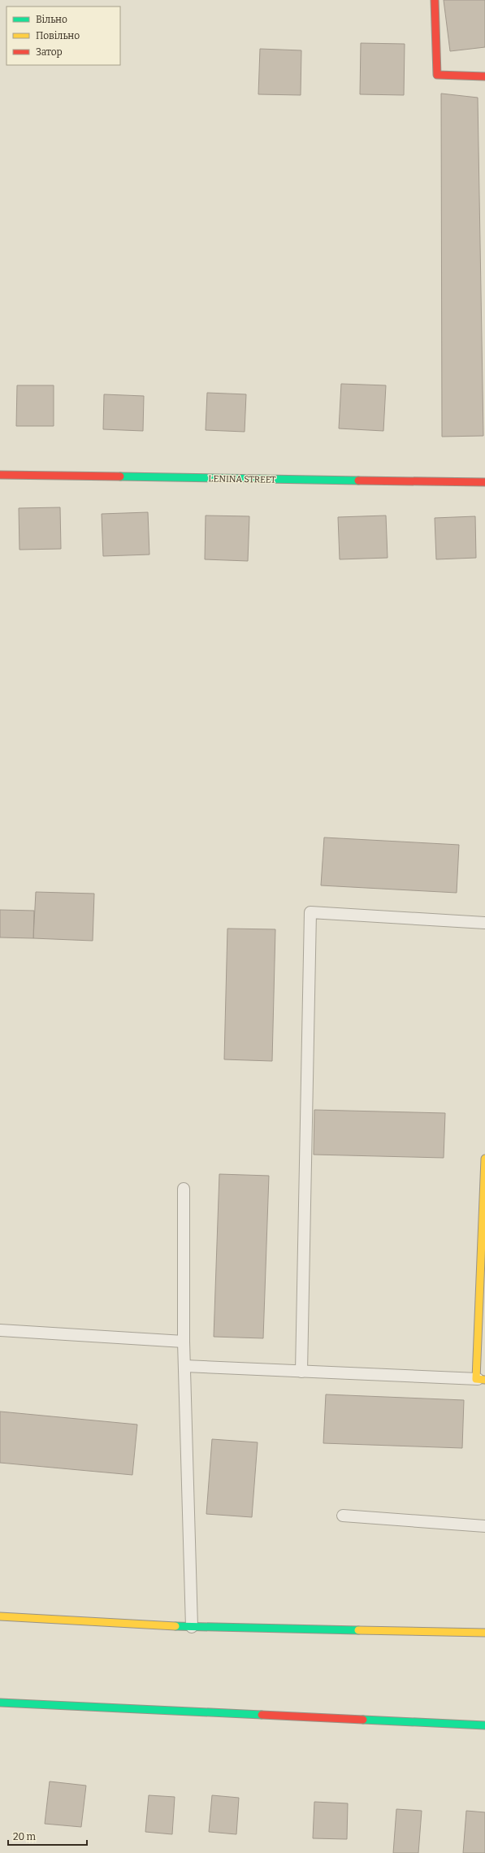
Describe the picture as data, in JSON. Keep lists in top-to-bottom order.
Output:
{
  "streets": {
    "street": ["LENINA STREET"]
  },
  "legend": ["Вільно", "Повільно", "Затор"],
  "scale_bar": "20 m"
}
